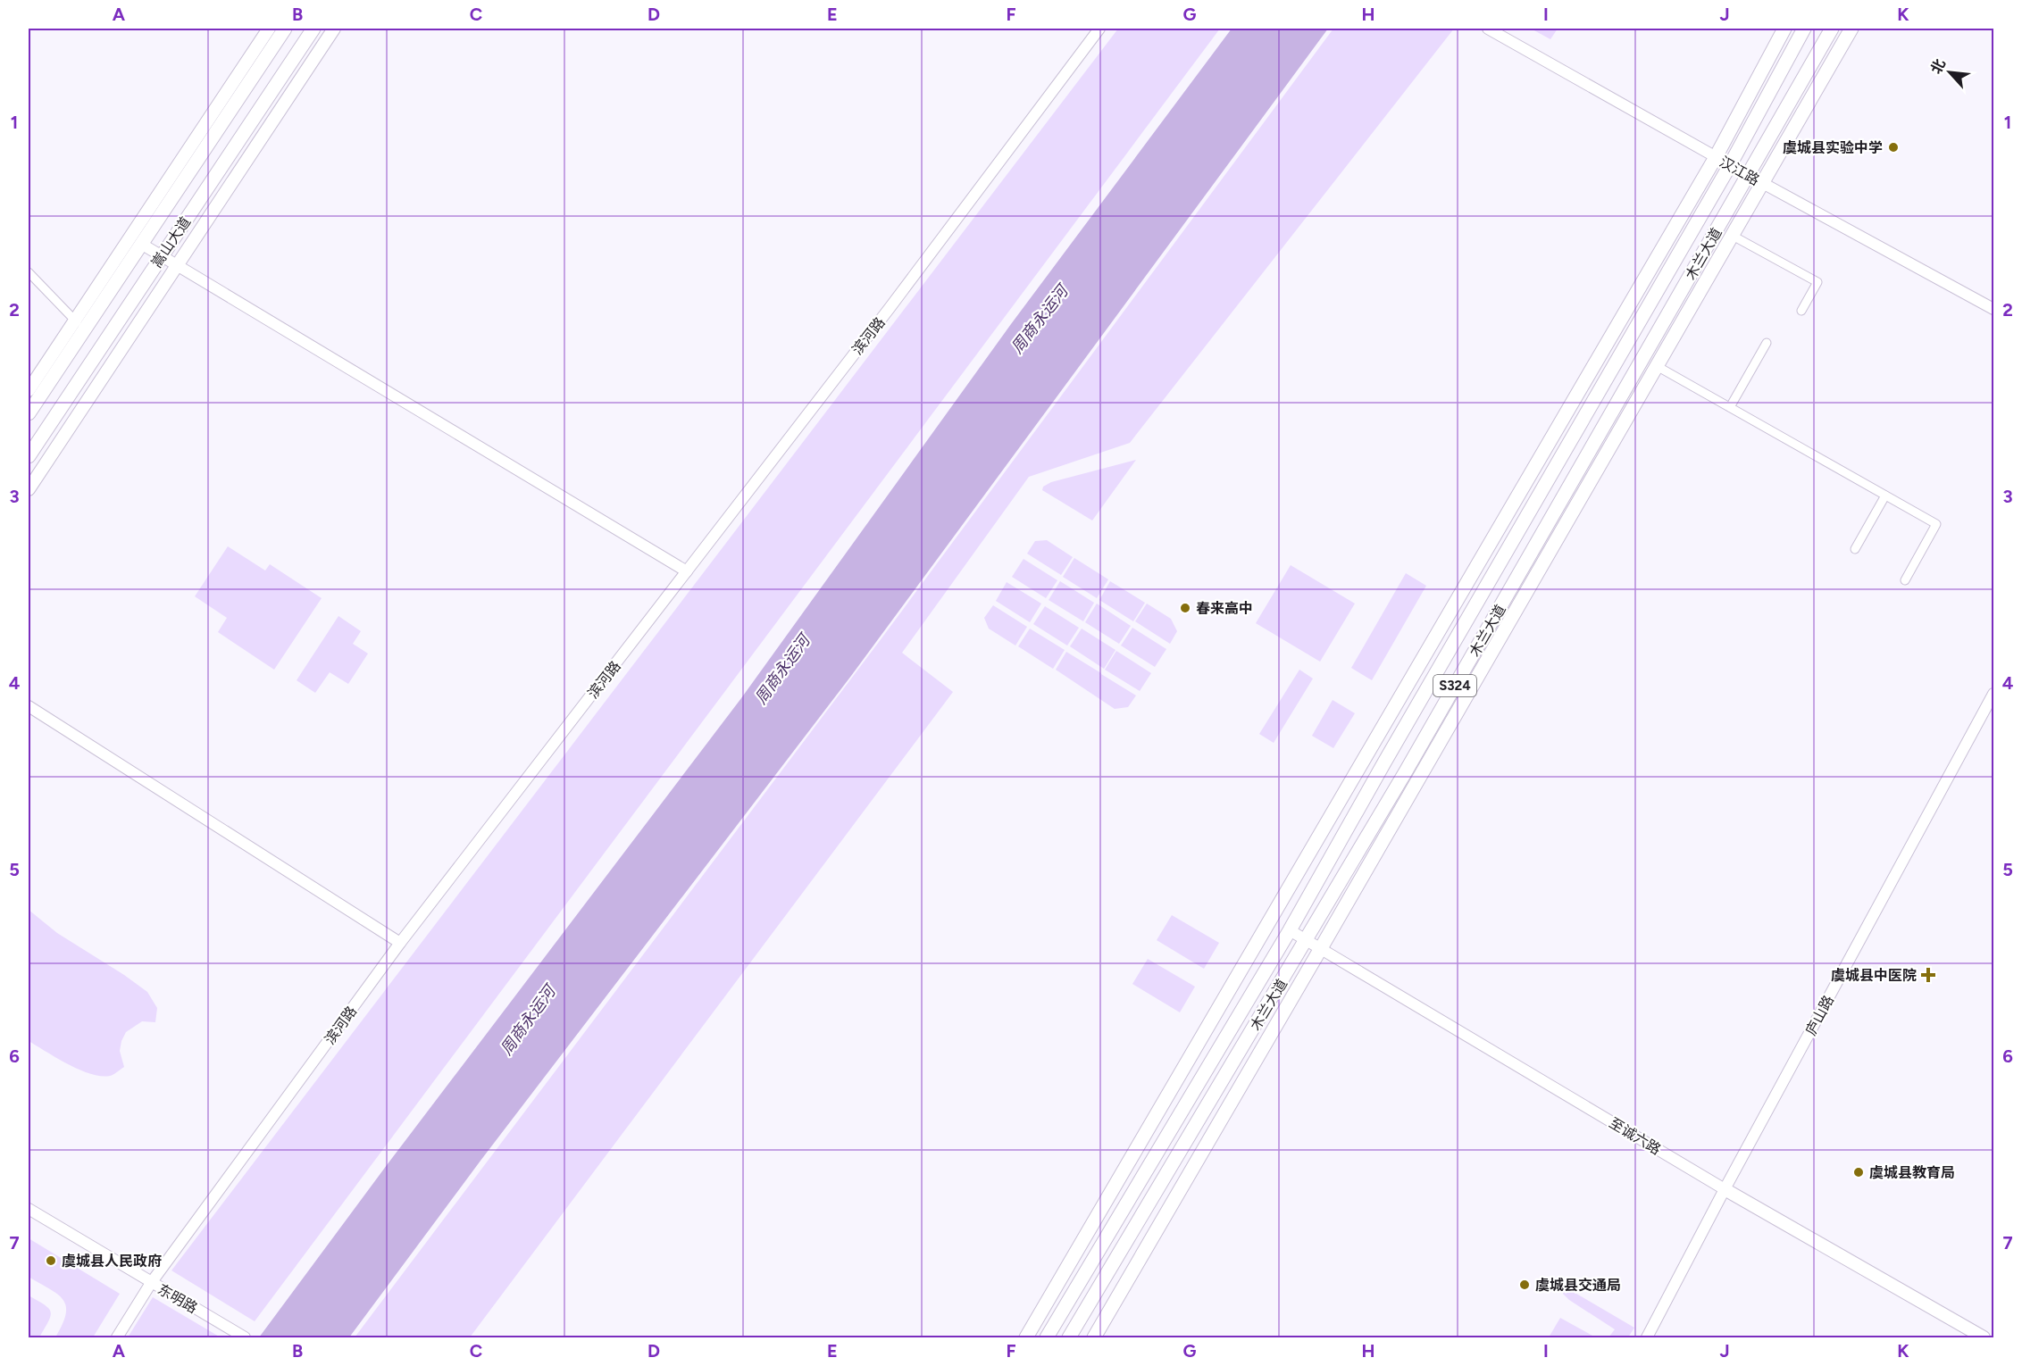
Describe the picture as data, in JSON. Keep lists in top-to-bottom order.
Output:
{
  "streets": {
    "main road": [
      "嵩山大道",
      "木兰大道",
      "S324",
      "至诚六路"
    ],
    "street": [
      "汉江路",
      "滨河路",
      "庐山路",
      "东明路"
    ]
  },
  "crossings": [
    ["汉江路", "木兰大道"],
    ["木兰大道", "至诚六路"],
    ["滨河路", "东明路"],
    ["庐山路", "至诚六路"]
  ],
  "water": ["周商永运河"],
  "places": {
    "other": [
      "虞城县实验中学",
      "春来高中",
      "虞城县教育局",
      "虞城县人民政府",
      "虞城县交通局"
    ],
    "health": ["虞城县中医院"]
  },
  "north": "top left",
  "grid": {
    "columns": [
      "A",
      "B",
      "C",
      "D",
      "E",
      "F",
      "G",
      "H",
      "I",
      "J",
      "K"
    ],
    "rows": [
      "1",
      "2",
      "3",
      "4",
      "5",
      "6",
      "7"
    ]
  }
}
